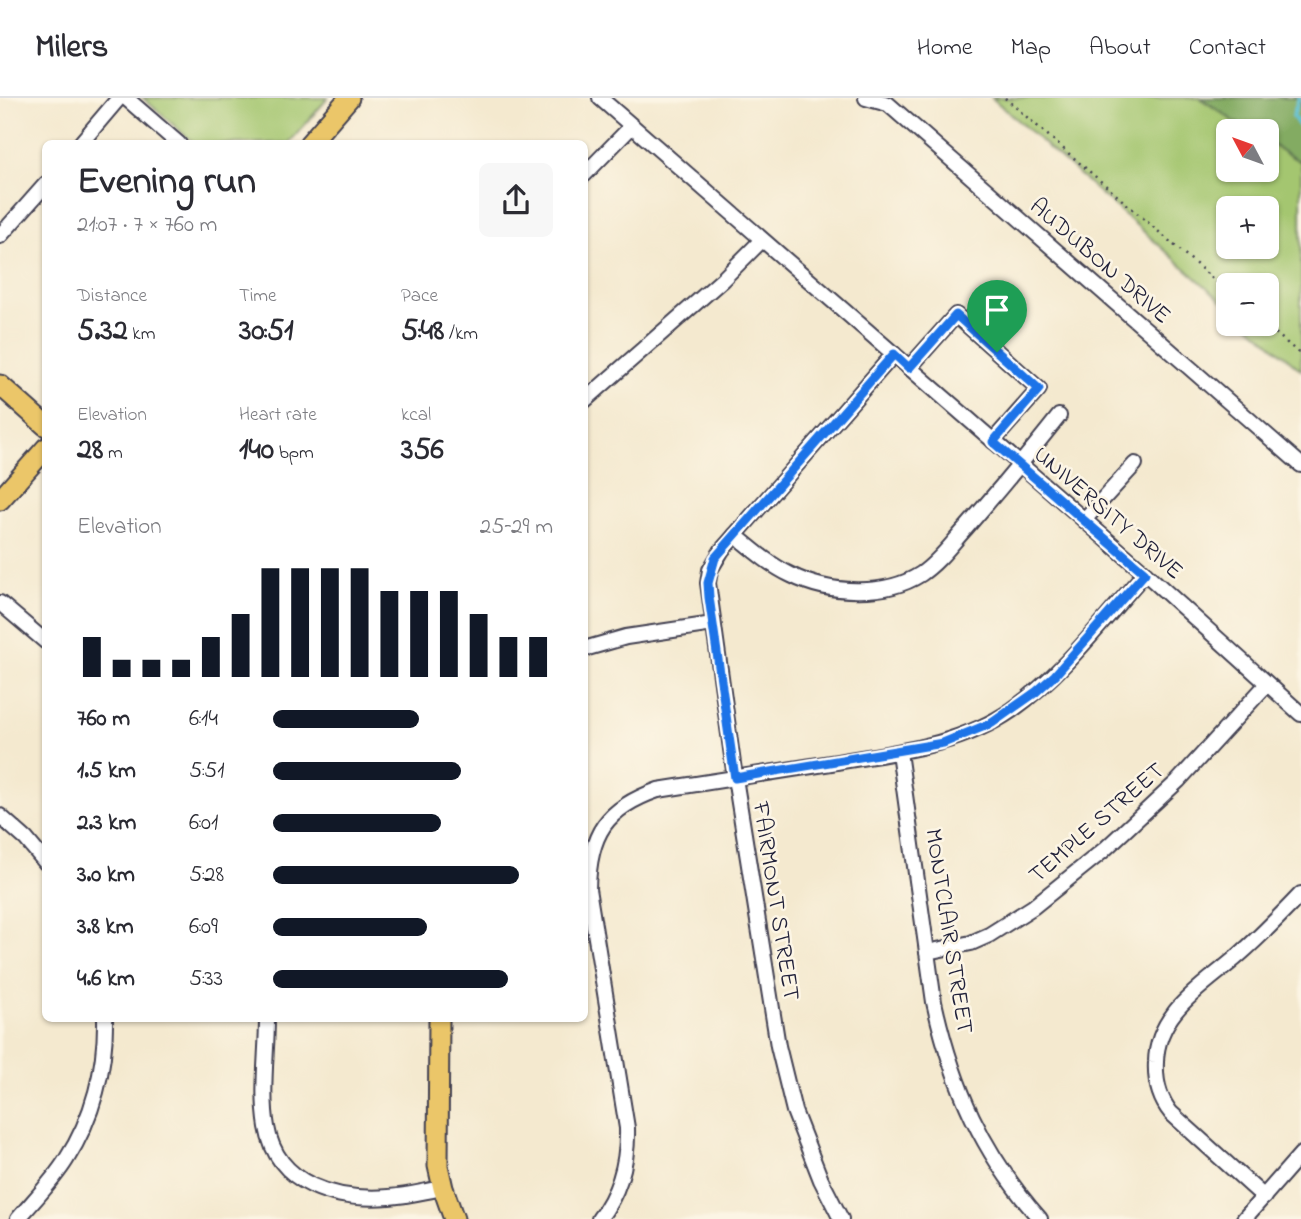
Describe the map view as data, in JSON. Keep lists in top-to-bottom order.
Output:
{
  "streets": {
    "street": [
      "AUDUBON DRIVE",
      "UNIVERSITY DRIVE",
      "TEMPLE STREET",
      "FAIRMONT STREET",
      "MONTCLAIR STREET"
    ]
  },
  "crossings": [
    ["UNIVERSITY DRIVE", "TEMPLE STREET"],
    ["UNIVERSITY DRIVE", "FAIRMONT STREET"],
    ["TEMPLE STREET", "MONTCLAIR STREET"]
  ],
  "north": "top left",
  "page": {
    "header": "Milers",
    "nav": [
      "Home",
      "Map",
      "About",
      "Contact"
    ],
    "map_buttons": ["+", "−"],
    "heading": ["Evening run", "21:07 · 7 × 760 m"],
    "stats": [
      ["Distance", "5.32 km"],
      ["Time", "30:51"],
      ["Pace", "5:48 /km"],
      ["Elevation", "28 m"],
      ["Heart rate", "140 bpm"],
      ["kcal", "356"]
    ],
    "chart": ["Elevation", "25–29 m"],
    "list": [
      {
        "name": "760 m",
        "note": "6:14"
      },
      {
        "name": "1.5 km",
        "note": "5:51"
      },
      {
        "name": "2.3 km",
        "note": "6:01"
      },
      {
        "name": "3.0 km",
        "note": "5:28"
      },
      {
        "name": "3.8 km",
        "note": "6:09"
      },
      {
        "name": "4.6 km",
        "note": "5:33"
      }
    ]
  }
}
